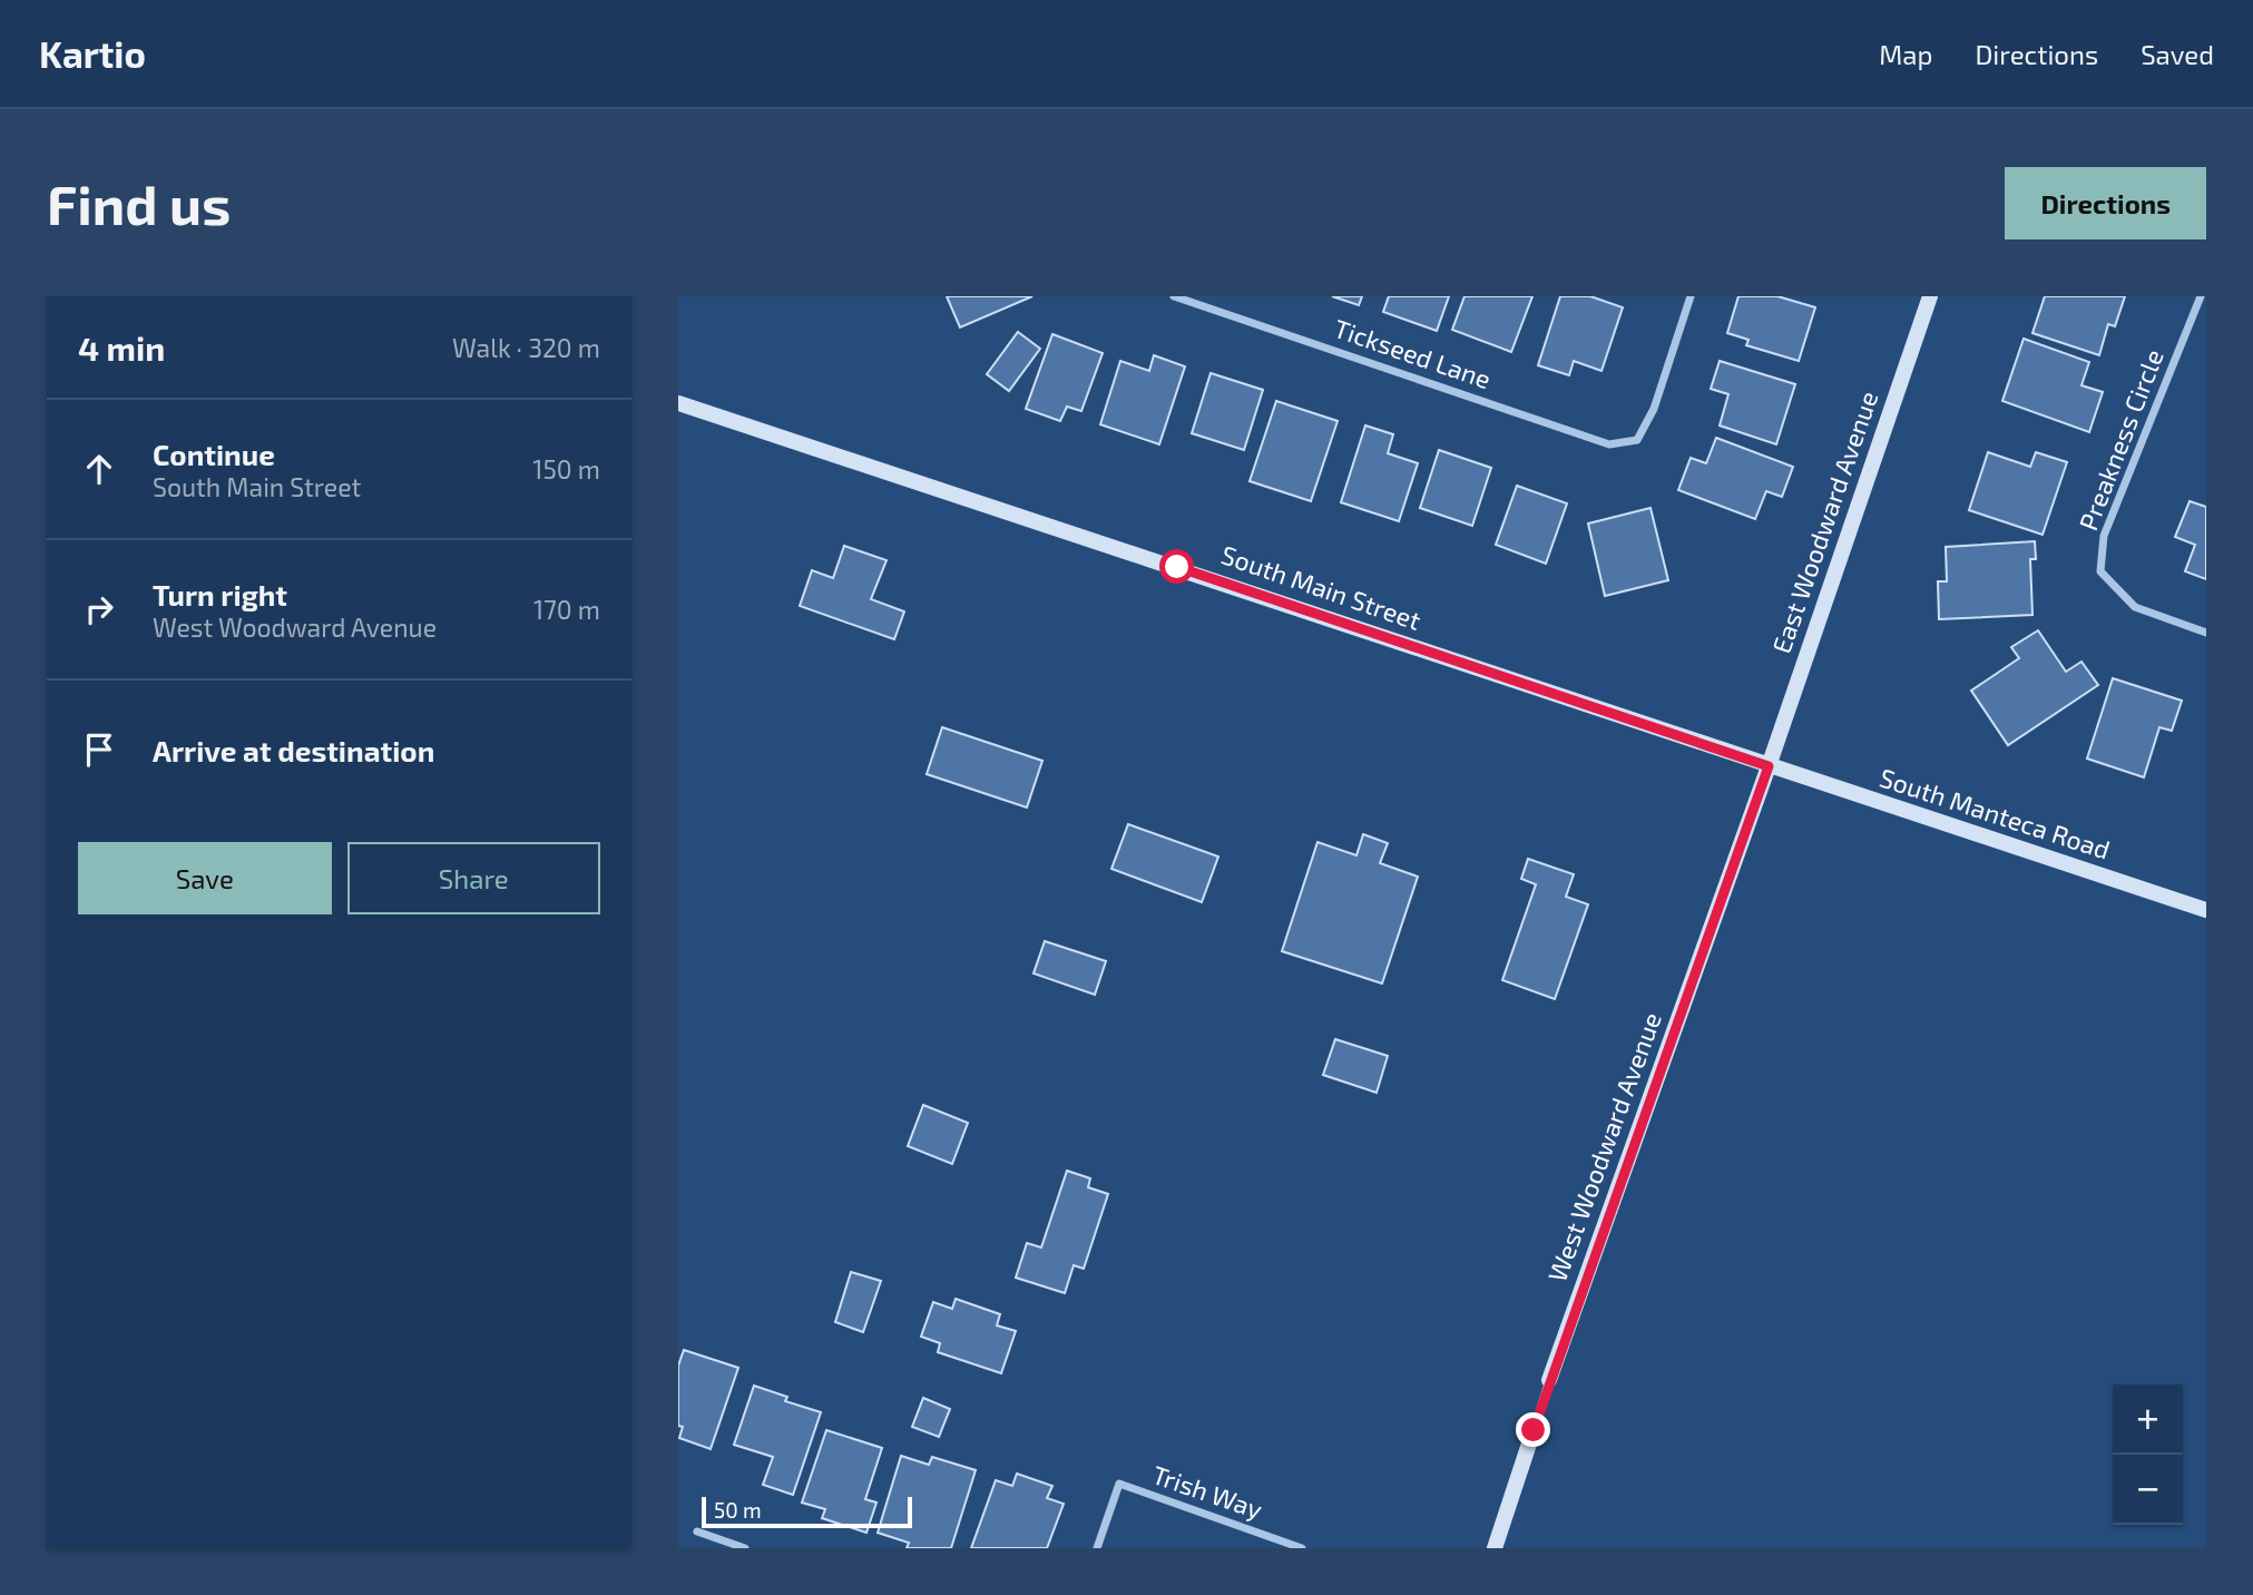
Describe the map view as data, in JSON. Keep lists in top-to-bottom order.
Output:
{
  "streets": {
    "street": [
      "Tickseed Lane",
      "Preakness Circle",
      "East Woodward Avenue",
      "South Main Street",
      "South Manteca Road",
      "West Woodward Avenue",
      "Trish Way"
    ]
  },
  "crossings": [
    ["East Woodward Avenue", "South Main Street"],
    ["East Woodward Avenue", "South Manteca Road"],
    ["East Woodward Avenue", "West Woodward Avenue"],
    ["South Main Street", "South Manteca Road"],
    ["South Main Street", "West Woodward Avenue"],
    ["South Manteca Road", "West Woodward Avenue"]
  ],
  "scale_bar": "50 m",
  "page": {
    "header": "Kartio",
    "nav": ["Map", "Directions", "Saved"],
    "buttons": [
      "Directions",
      ["Save", "Share"]
    ],
    "title": "Find us",
    "heading": ["4 min", "Walk · 320 m"],
    "list": [
      ["Continue", "South Main Street", "150 m"],
      ["Turn right", "West Woodward Avenue", "170 m"],
      "Arrive at destination"
    ],
    "map_buttons": ["+", "−"],
    "scale": "50 m"
  }
}
